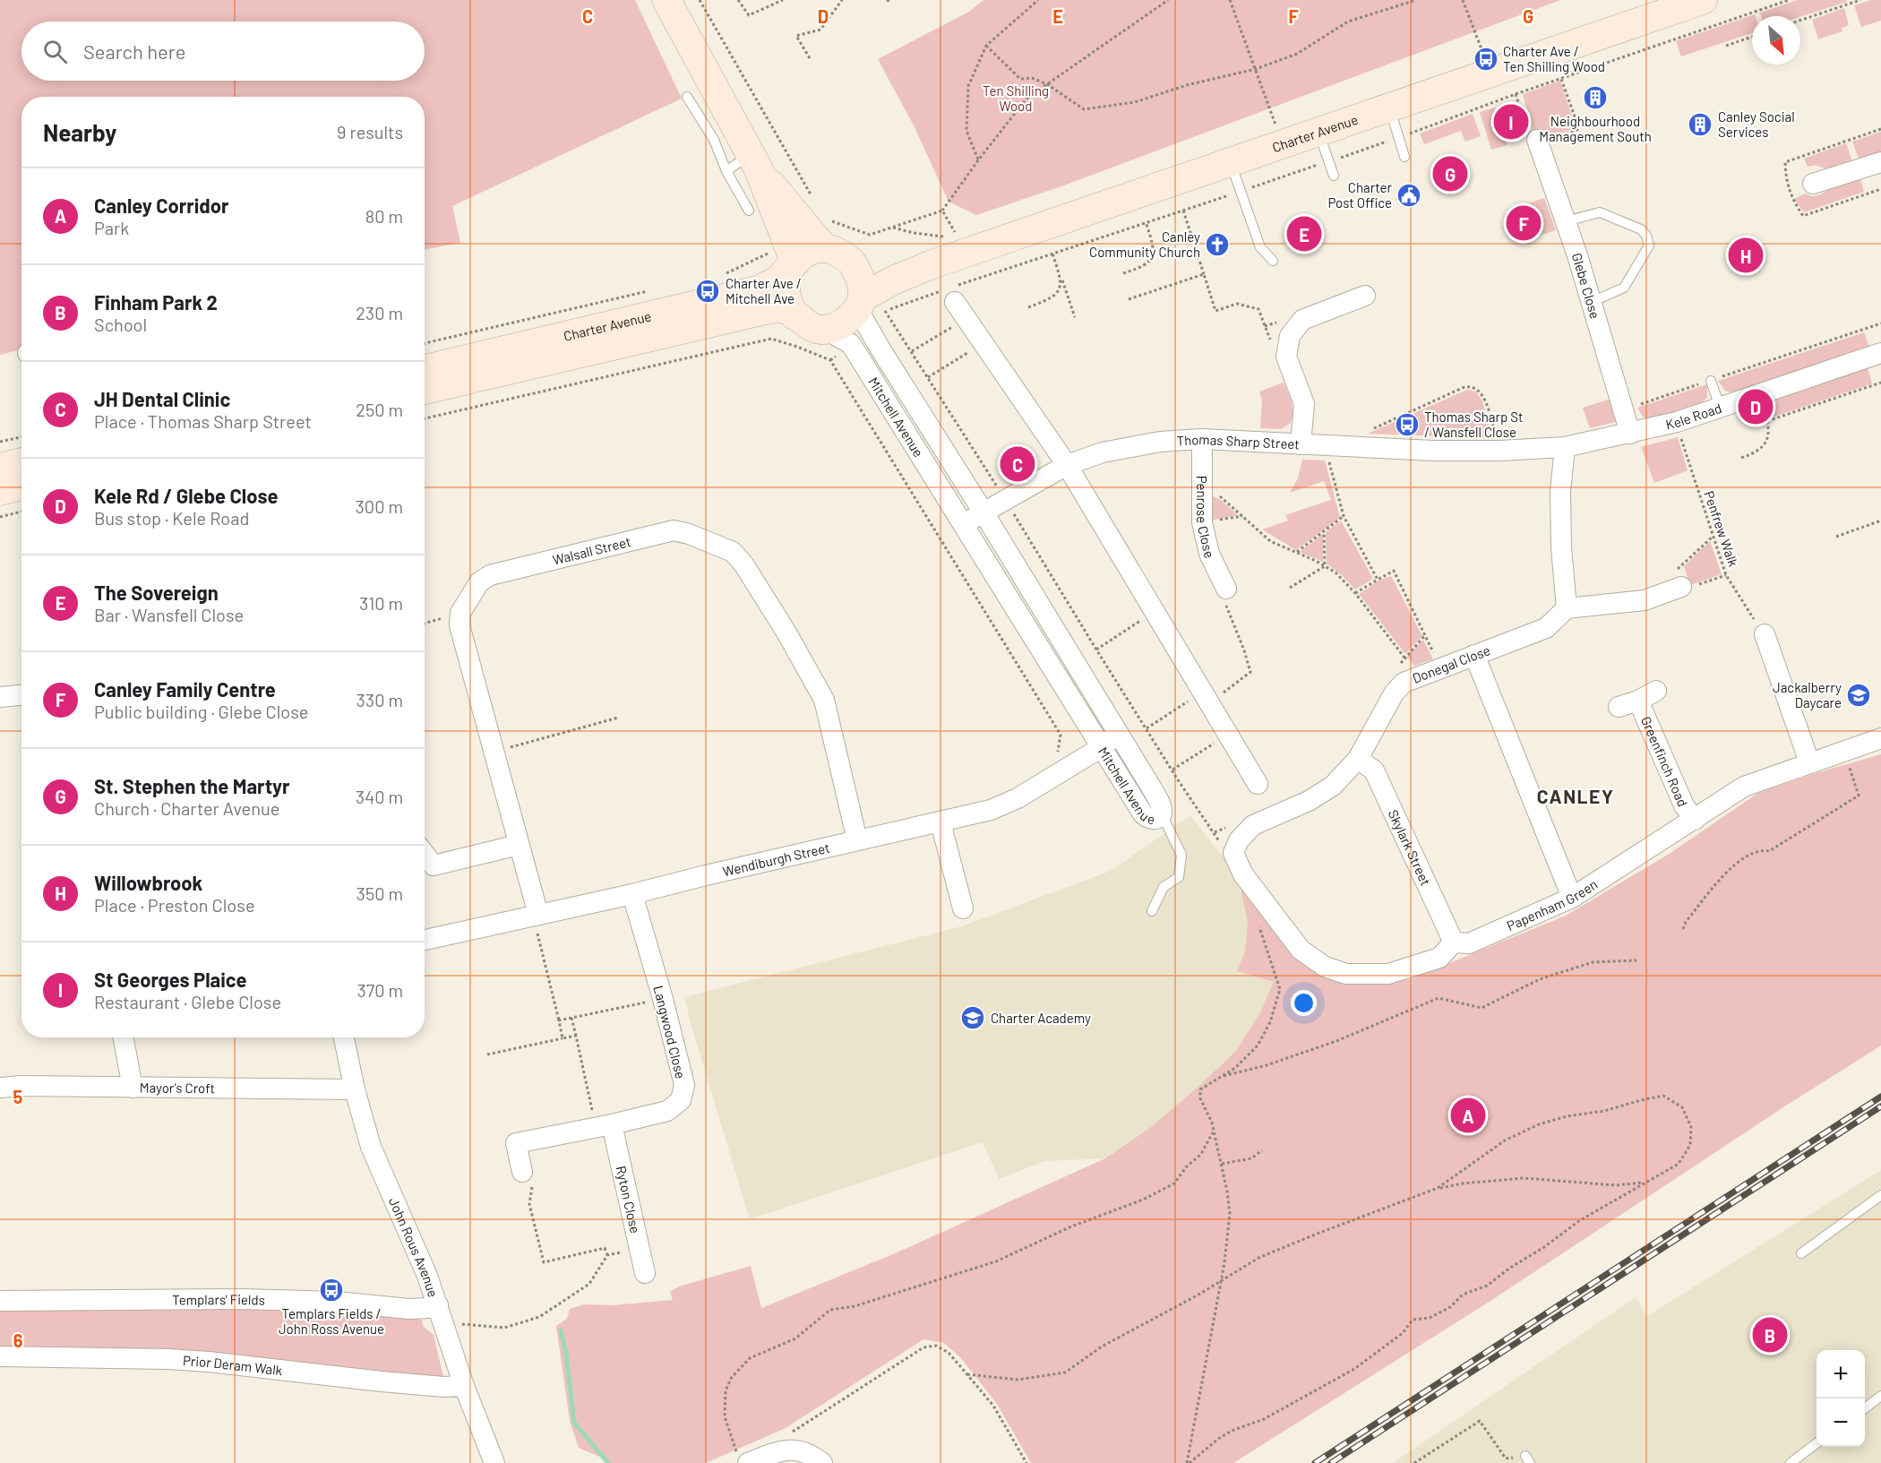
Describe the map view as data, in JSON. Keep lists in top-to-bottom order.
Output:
{
  "streets": {
    "street": [
      "Charter Avenue",
      "Glebe Close",
      "Kele Road",
      "Mitchell Avenue",
      "Thomas Sharp Street",
      "Penrose Close",
      "Walsall Street",
      "Donegal Close",
      "Greenfinch Road",
      "Skylark Street",
      "Wendiburgh Street",
      "Papenham Green",
      "Langwood Close",
      "Mayor's Croft",
      "Ryton Close",
      "John Rous Avenue",
      "Templars' Fields",
      "Prior Deram Walk"
    ],
    "path": ["Penfrew Walk"]
  },
  "crossings": [
    ["Charter Avenue", "Mitchell Avenue"],
    ["Glebe Close", "Kele Road"],
    ["Kele Road", "Thomas Sharp Street"],
    ["Kele Road", "Penfrew Walk"],
    ["Mitchell Avenue", "Thomas Sharp Street"],
    ["Mitchell Avenue", "Wendiburgh Street"],
    ["Thomas Sharp Street", "Penrose Close"],
    ["Walsall Street", "Wendiburgh Street"],
    ["Donegal Close", "Skylark Street"],
    ["Donegal Close", "Papenham Green"],
    ["Greenfinch Road", "Papenham Green"],
    ["Skylark Street", "Papenham Green"],
    ["Wendiburgh Street", "Langwood Close"],
    ["Langwood Close", "Ryton Close"],
    ["Mayor's Croft", "John Rous Avenue"],
    ["John Rous Avenue", "Templars' Fields"],
    ["John Rous Avenue", "Prior Deram Walk"]
  ],
  "districts": ["CANLEY"],
  "parks": ["Ten Shilling Wood"],
  "places": {
    "bus stop": [
      "Charter Ave / Ten Shilling Wood",
      "Charter Ave / Mitchell Ave",
      "Thomas Sharp St / Wansfell Close",
      "Templars Fields / John Ross Avenue"
    ],
    "building": ["Neighbourhood Management South", "Canley Social Services"],
    "public building": ["Charter Post Office"],
    "church": ["Canley Community Church"],
    "school or university": ["Jackalberry Daycare", "Charter Academy"]
  },
  "north": "bottom right",
  "page": {
    "search": "Search here",
    "heading": ["Nearby", "9 results"],
    "pins": [
      "I",
      "G",
      "F",
      "E",
      "H",
      "D",
      "C",
      "A",
      "B"
    ],
    "list": [
      {
        "mark": "A",
        "name": "Canley Corridor",
        "note": "Park",
        "value": "80 m"
      },
      {
        "mark": "B",
        "name": "Finham Park 2",
        "note": "School",
        "value": "230 m"
      },
      {
        "mark": "C",
        "name": "JH Dental Clinic",
        "note": "Place · Thomas Sharp Street",
        "value": "250 m"
      },
      {
        "mark": "D",
        "name": "Kele Rd / Glebe Close",
        "note": "Bus stop · Kele Road",
        "value": "300 m"
      },
      {
        "mark": "E",
        "name": "The Sovereign",
        "note": "Bar · Wansfell Close",
        "value": "310 m"
      },
      {
        "mark": "F",
        "name": "Canley Family Centre",
        "note": "Public building · Glebe Close",
        "value": "330 m"
      },
      {
        "mark": "G",
        "name": "St. Stephen the Martyr",
        "note": "Church · Charter Avenue",
        "value": "340 m"
      },
      {
        "mark": "H",
        "name": "Willowbrook",
        "note": "Place · Preston Close",
        "value": "350 m"
      },
      {
        "mark": "I",
        "name": "St Georges Plaice",
        "note": "Restaurant · Glebe Close",
        "value": "370 m"
      }
    ],
    "map_buttons": ["+", "−"]
  },
  "grid": {
    "columns": [
      "C",
      "D",
      "E",
      "F",
      "G"
    ],
    "rows": ["5", "6"]
  }
}
